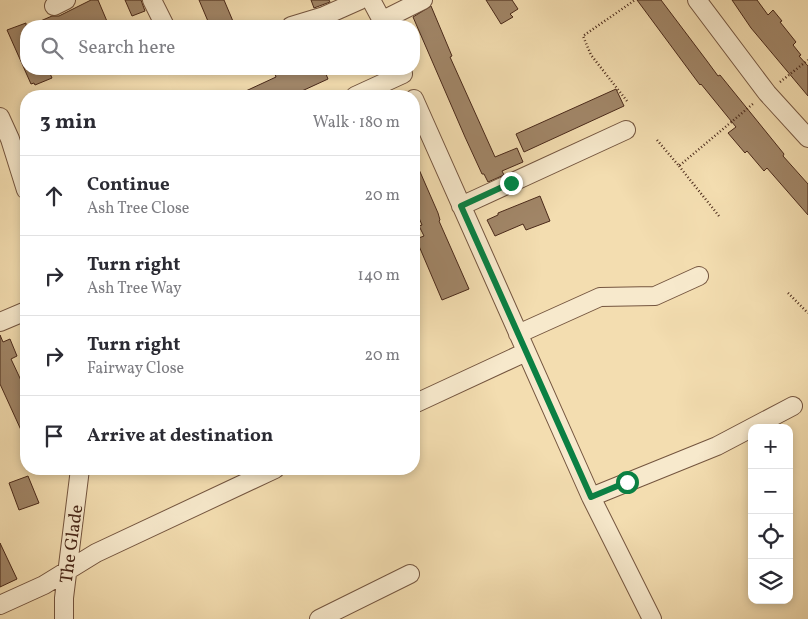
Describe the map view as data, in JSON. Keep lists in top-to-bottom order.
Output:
{
  "streets": {
    "street": ["The Glade"]
  },
  "page": {
    "search": "Search here",
    "heading": ["3 min", "Walk · 180 m"],
    "list": [
      ["Continue", "Ash Tree Close", "20 m"],
      ["Turn right", "Ash Tree Way", "140 m"],
      ["Turn right", "Fairway Close", "20 m"],
      "Arrive at destination"
    ],
    "map_buttons": ["+", "−"]
  }
}
